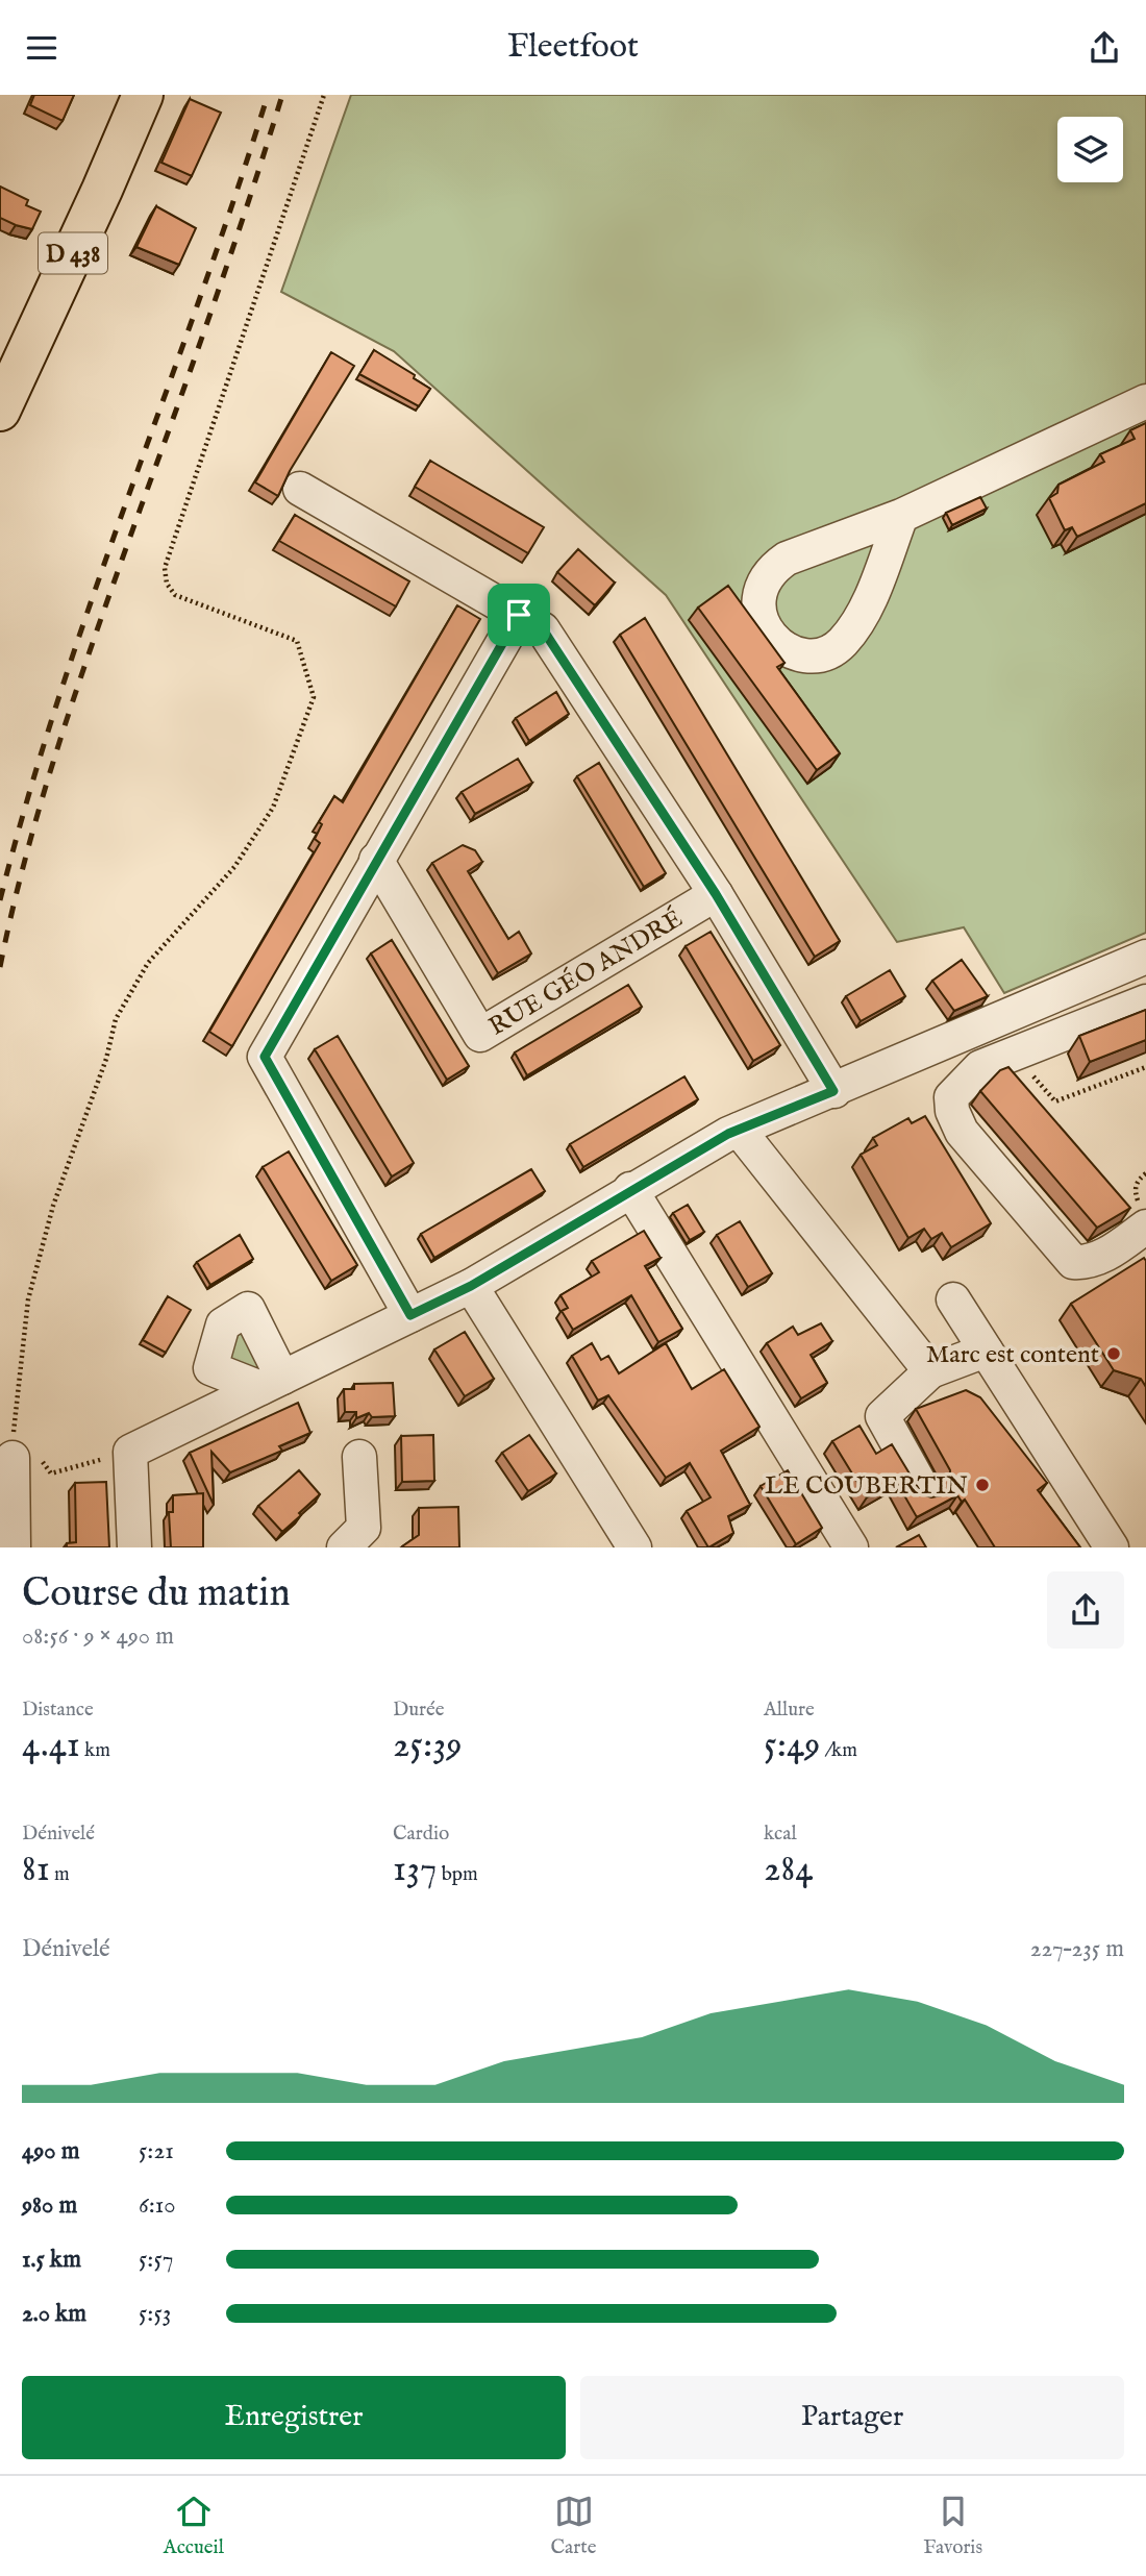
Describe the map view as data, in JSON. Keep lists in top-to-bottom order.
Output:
{
  "streets": {
    "main road": ["D 438"],
    "street": ["RUE GÉO ANDRÉ"]
  },
  "places": ["Marc est content", "LE COUBERTIN"],
  "page": {
    "header": "Fleetfoot",
    "heading": ["Course du matin", "08:56 · 9 × 490 m"],
    "stats": [
      ["Distance", "4.41 km"],
      ["Durée", "25:39"],
      ["Allure", "5:49 /km"],
      ["Dénivelé", "81 m"],
      ["Cardio", "137 bpm"],
      ["kcal", "284"]
    ],
    "chart": ["Dénivelé", "227–235 m"],
    "list": [
      {
        "name": "490 m",
        "note": "5:21"
      },
      {
        "name": "980 m",
        "note": "6:10"
      },
      {
        "name": "1.5 km",
        "note": "5:57"
      },
      {
        "name": "2.0 km",
        "note": "5:53"
      }
    ],
    "buttons": ["Enregistrer", "Partager"],
    "tabs": ["Accueil", "Carte", "Favoris"]
  }
}
